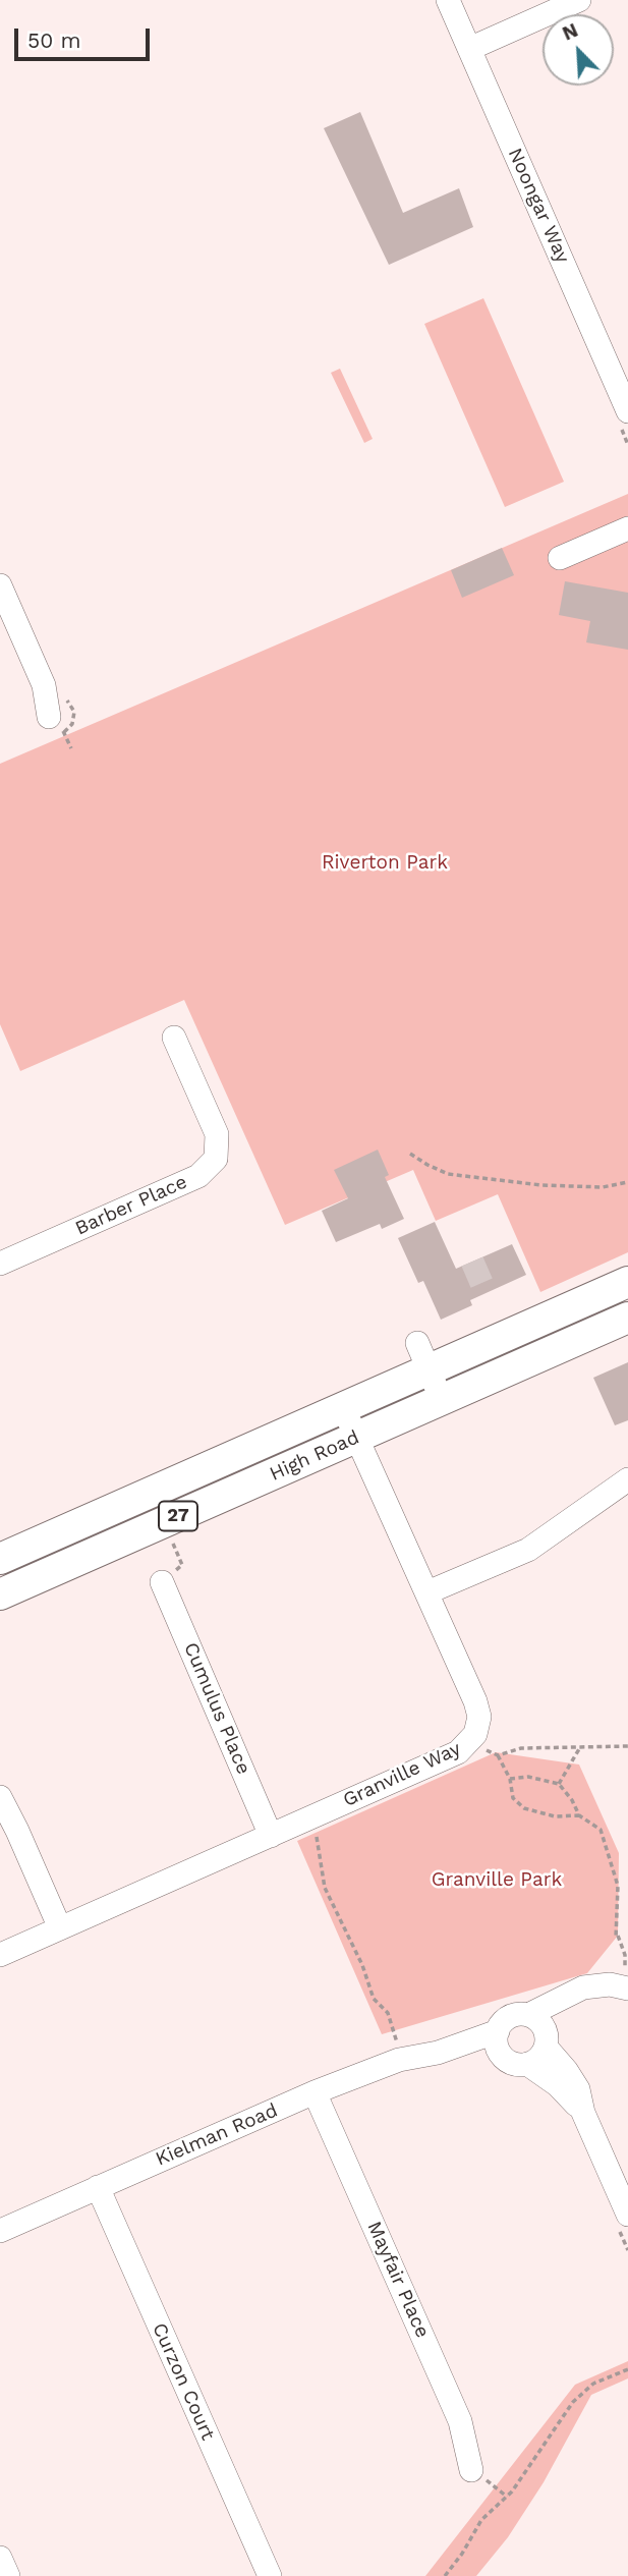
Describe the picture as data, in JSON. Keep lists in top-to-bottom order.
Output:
{
  "streets": {
    "main road": ["High Road", "27"],
    "street": [
      "Noongar Way",
      "Barber Place",
      "Cumulus Place",
      "Granville Way",
      "Kielman Road",
      "Mayfair Place",
      "Curzon Court"
    ]
  },
  "crossings": [
    ["High Road", "Granville Way"],
    ["Cumulus Place", "Granville Way"],
    ["Kielman Road", "Mayfair Place"],
    ["Kielman Road", "Curzon Court"]
  ],
  "parks": ["Riverton Park", "Granville Park"],
  "scale_bar": "50 m",
  "north": "top left"
}
